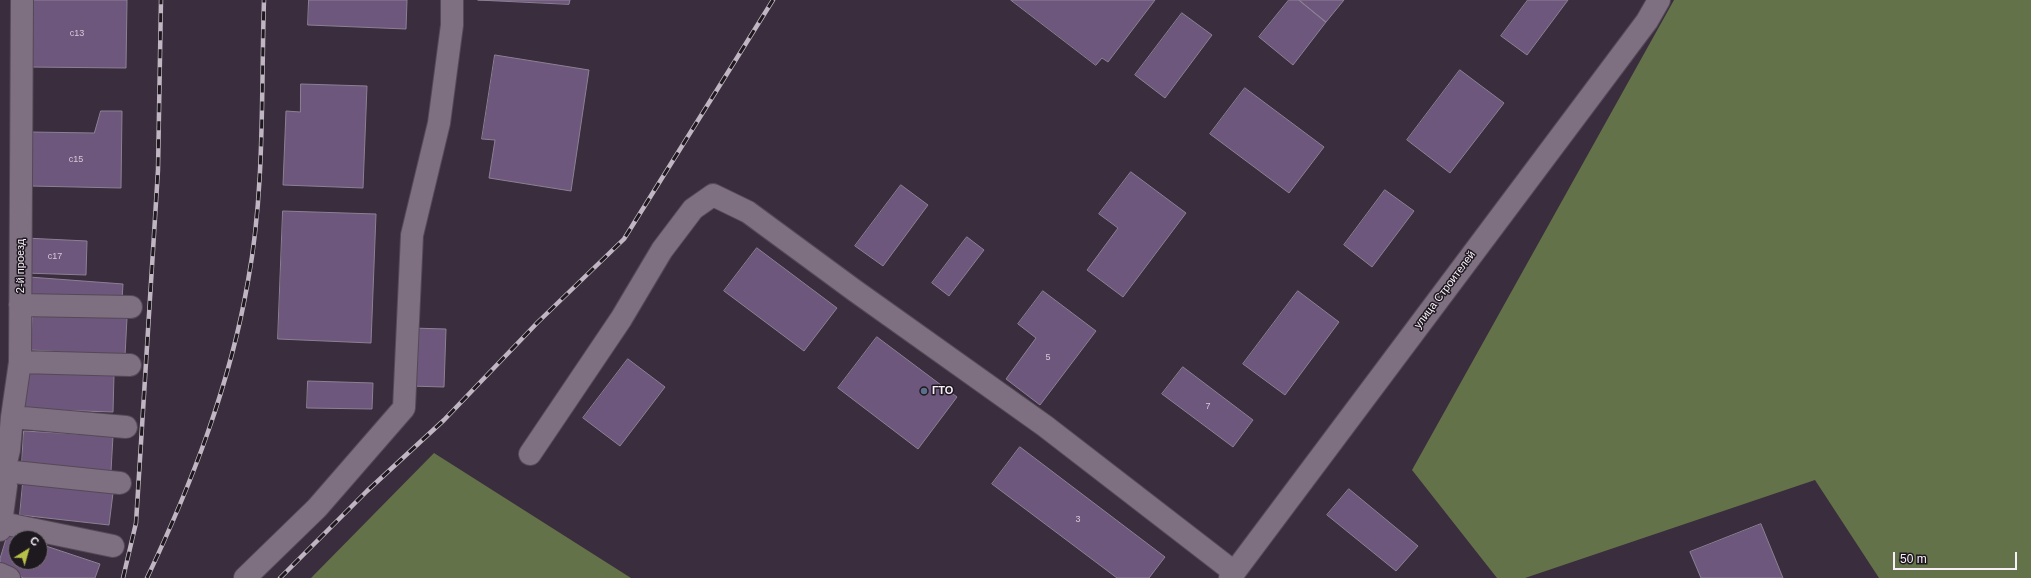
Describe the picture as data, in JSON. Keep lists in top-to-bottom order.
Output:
{
  "streets": {
    "street": ["2-й проезд", "улица Строителей"]
  },
  "places": ["ГТО"],
  "house_numbers": [
    "с13",
    "с15",
    "с17",
    "5",
    "7",
    "3"
  ],
  "scale_bar": "50 m",
  "north": "top right"
}
